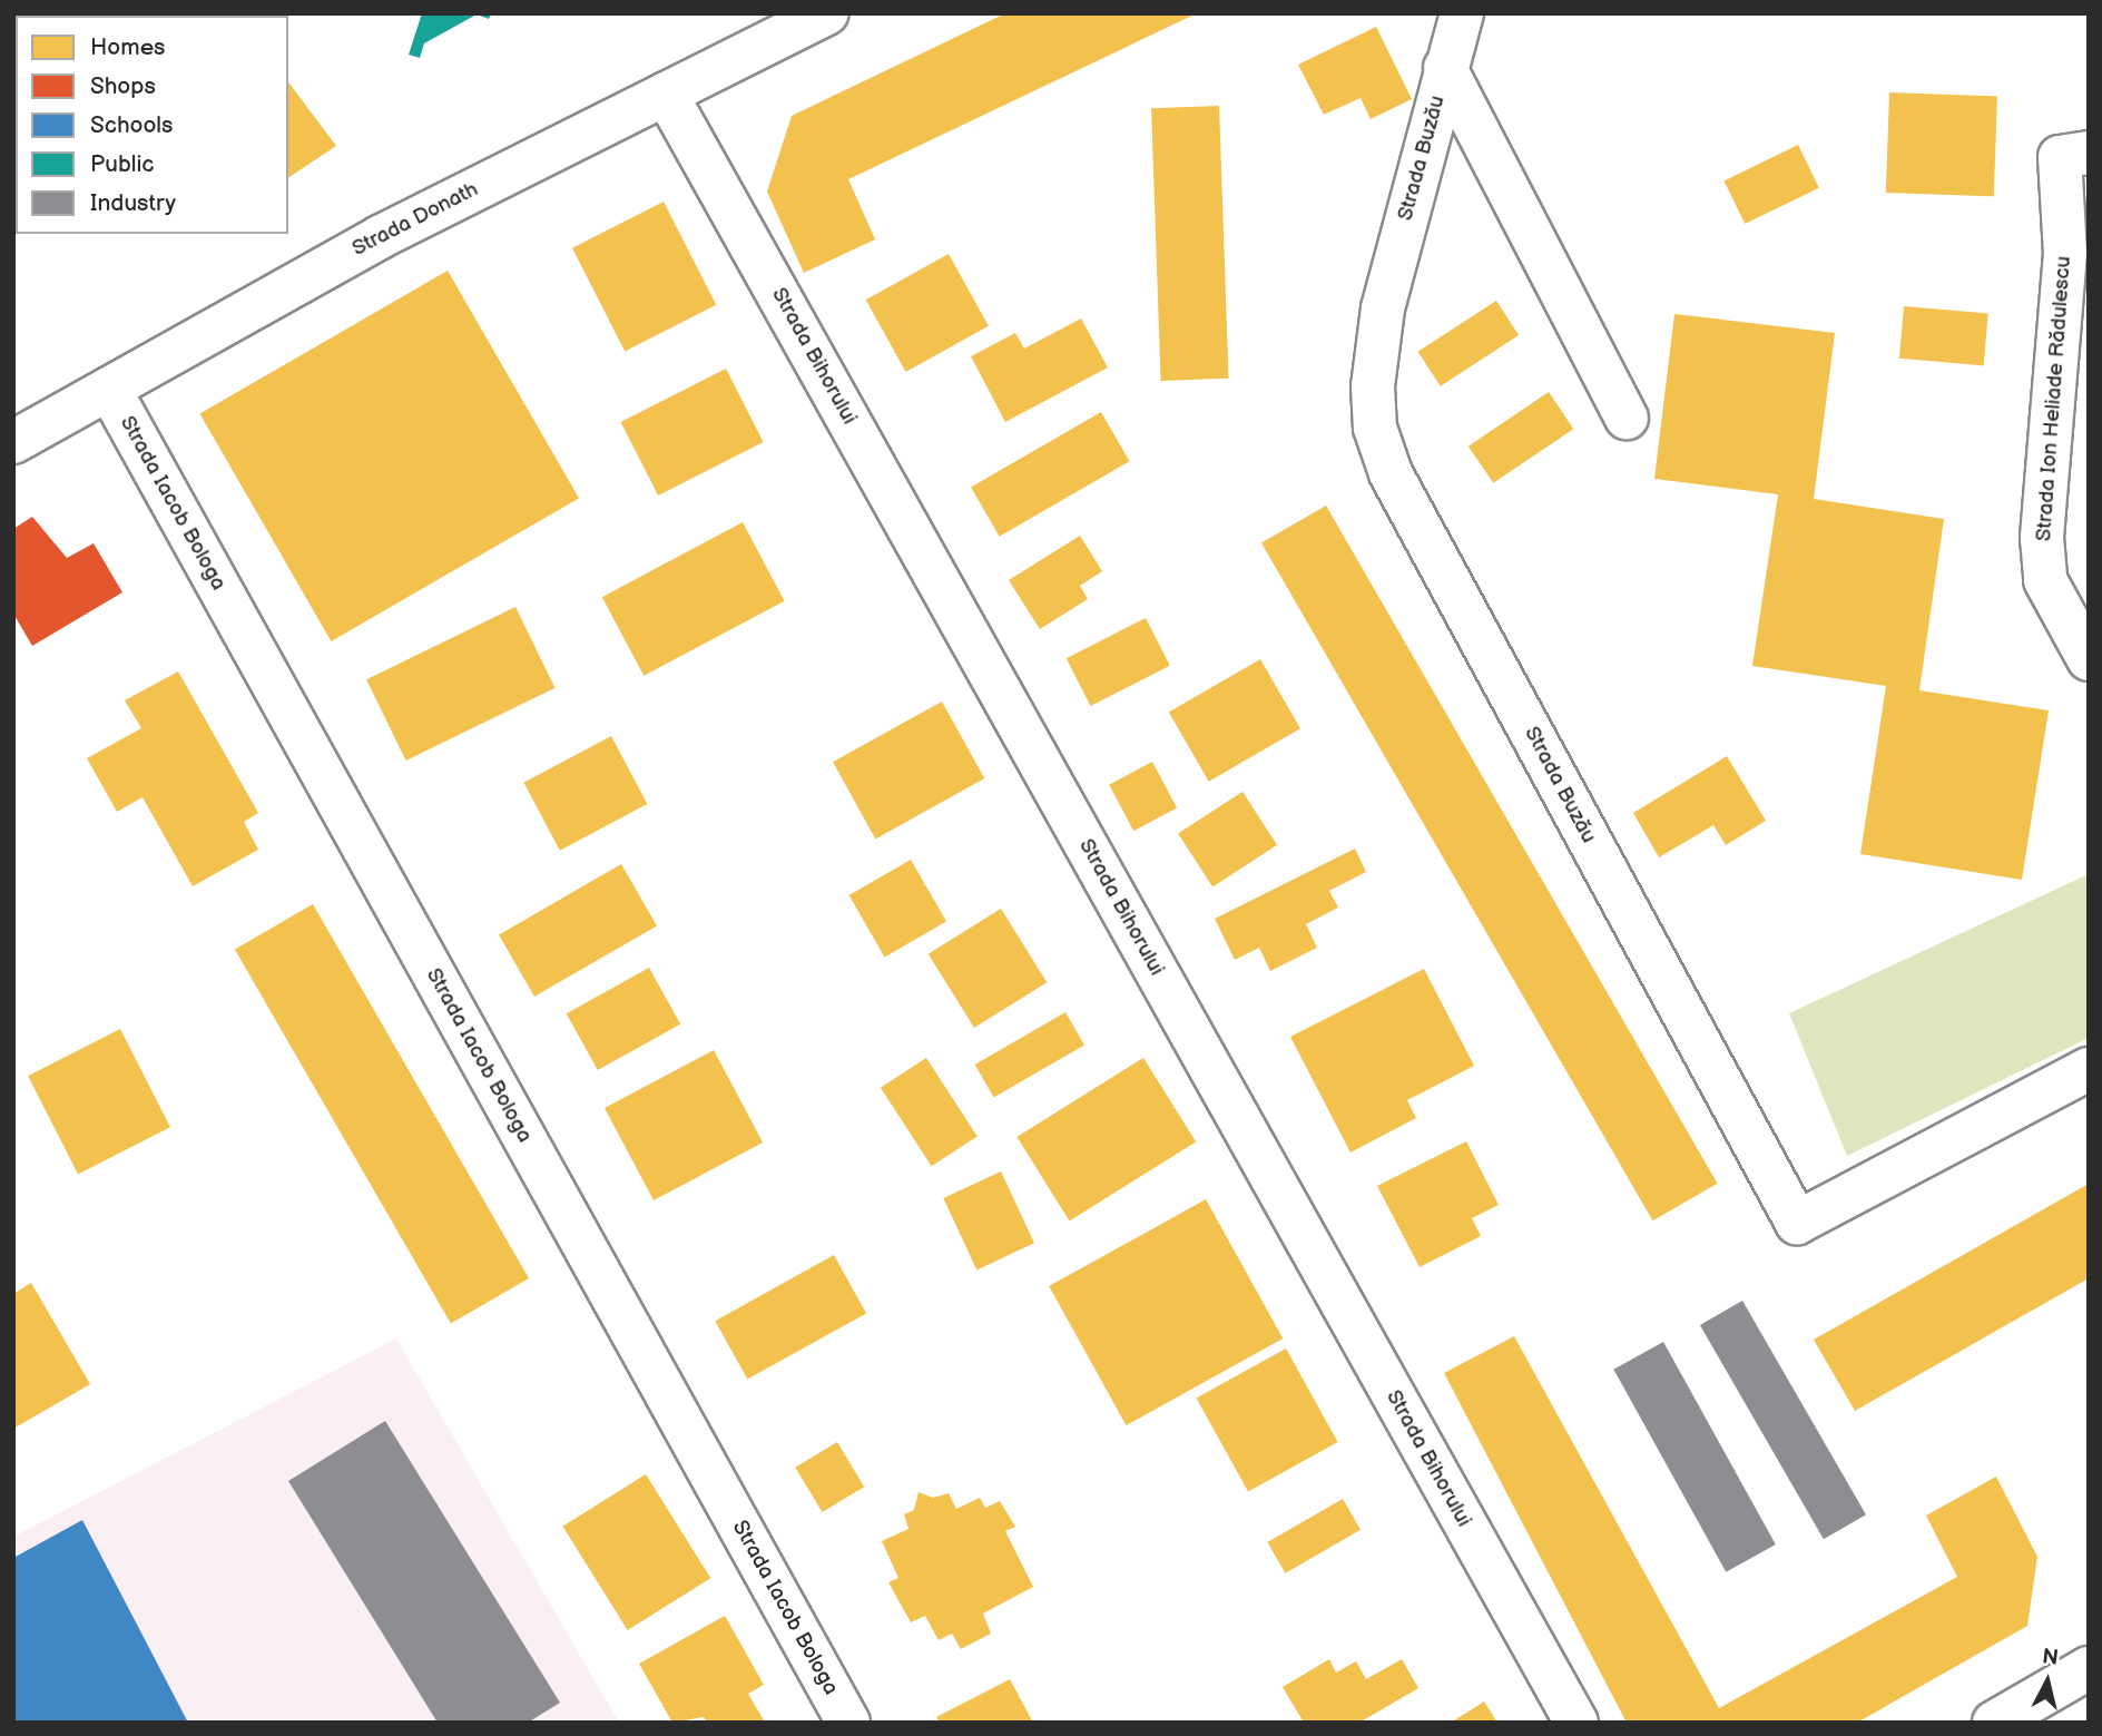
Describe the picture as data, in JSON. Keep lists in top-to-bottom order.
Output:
{
  "streets": {
    "street": [
      "Strada Buzău",
      "Strada Donath",
      "Strada Bihorului",
      "Strada Ion Heliade Rădulescu",
      "Strada Iacob Bologa"
    ]
  },
  "crossings": [
    ["Strada Donath", "Strada Bihorului"],
    ["Strada Donath", "Strada Iacob Bologa"]
  ],
  "legend": [
    "Homes",
    "Shops",
    "Schools",
    "Public",
    "Industry"
  ],
  "north": "top"
}
